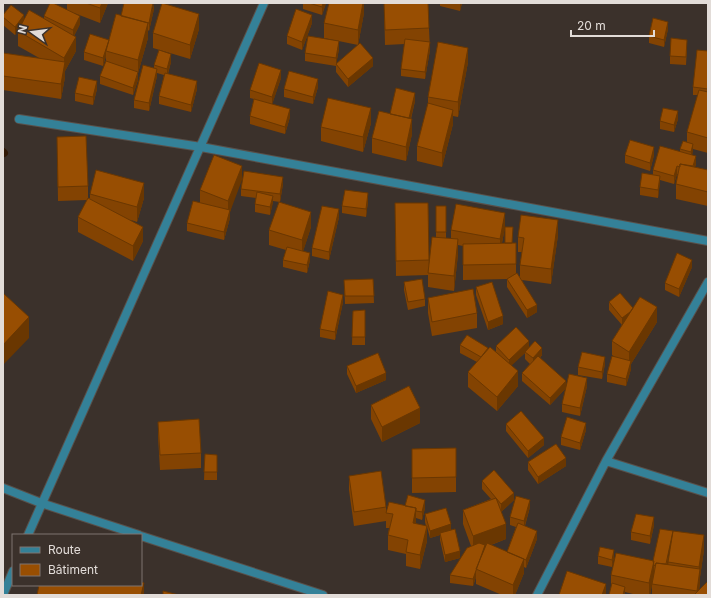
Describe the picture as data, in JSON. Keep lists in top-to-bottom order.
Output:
{
  "legend": ["Route", "Bâtiment"],
  "scale_bar": "20 m",
  "north": "left"
}
